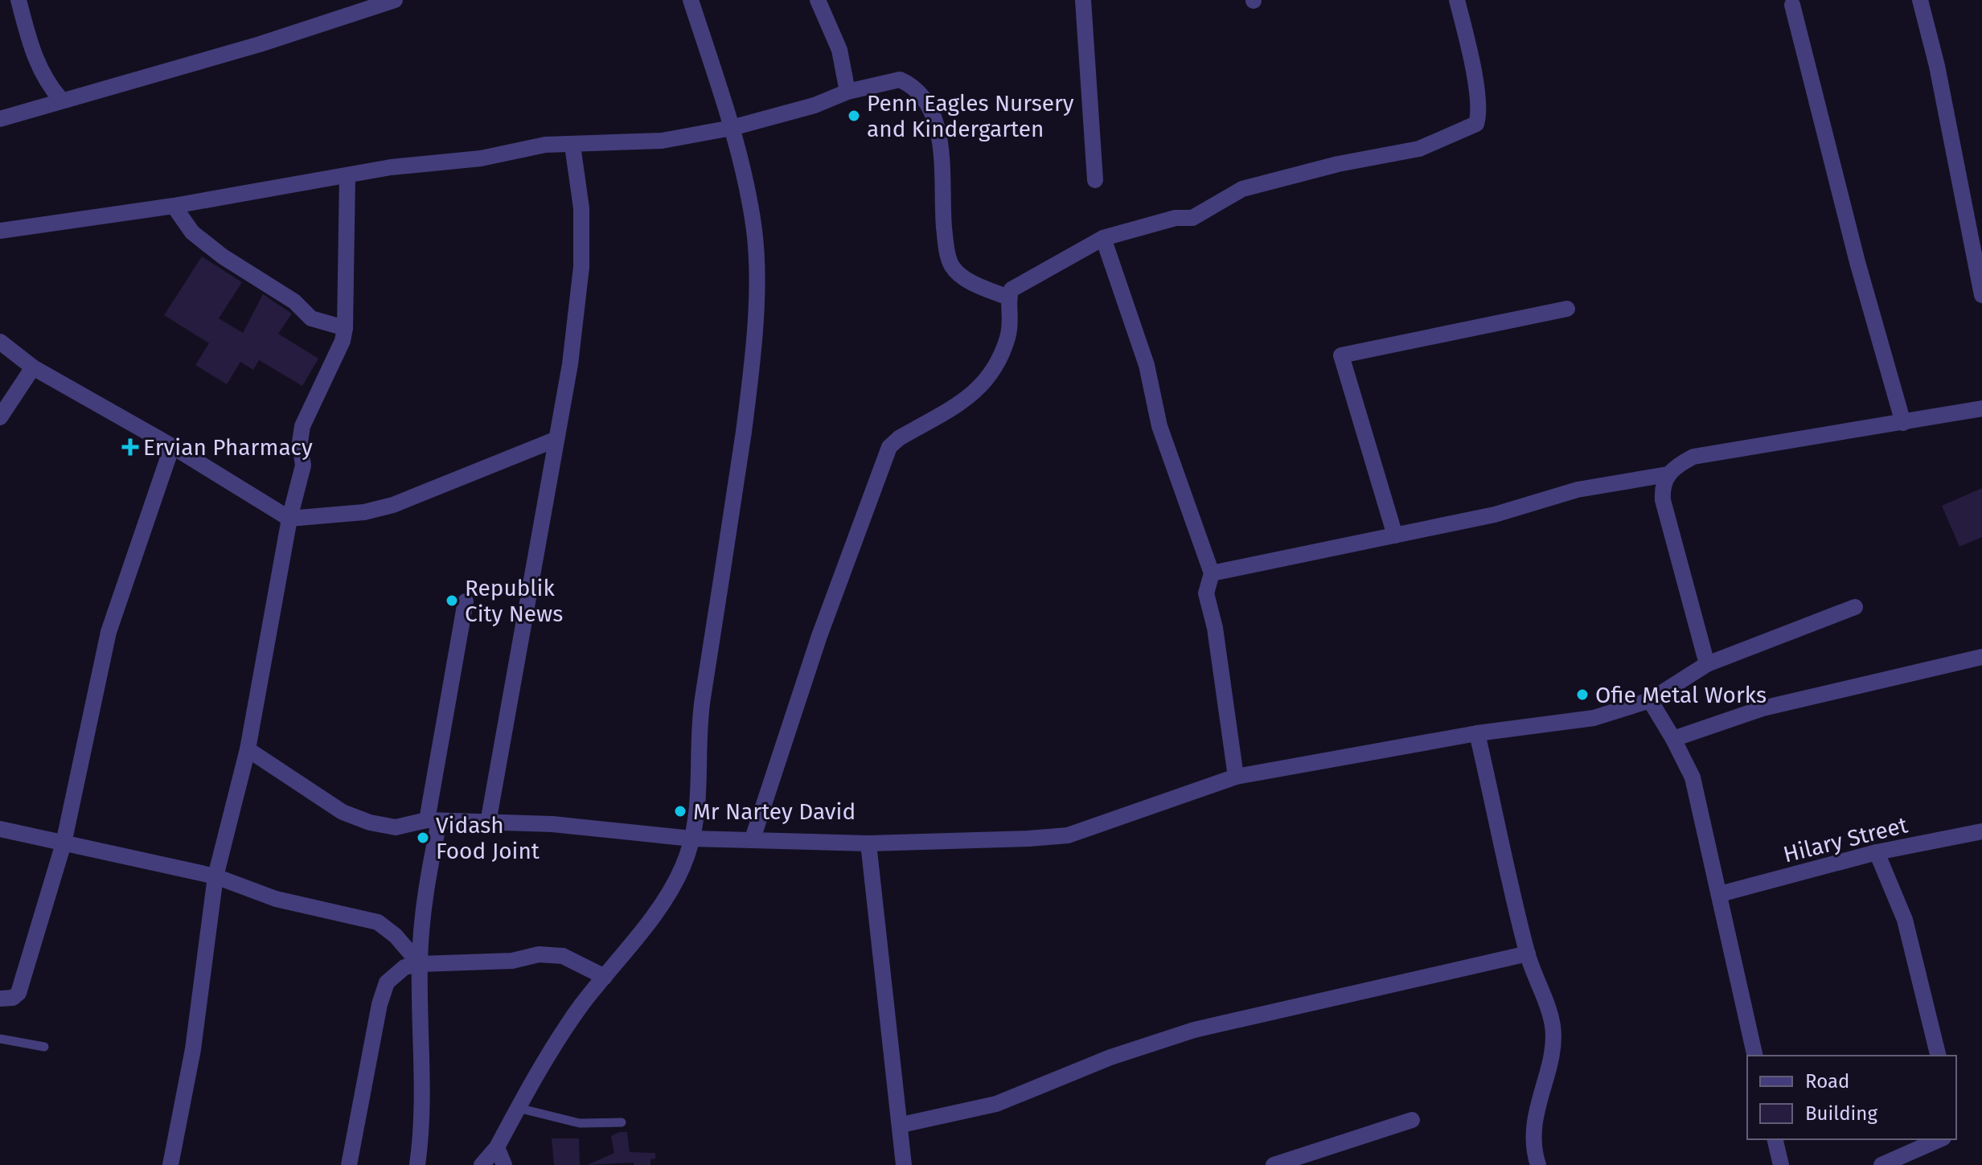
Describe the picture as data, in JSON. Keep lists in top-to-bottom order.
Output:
{
  "streets": {
    "street": ["Hilary Street"]
  },
  "places": {
    "other": [
      "Penn Eagles Nursery and Kindergarten",
      "Republik City News",
      "Ofie Metal Works",
      "Mr Nartey David",
      "Vidash Food Joint"
    ],
    "health": ["Ervian Pharmacy"]
  },
  "legend": ["Road", "Building"]
}
